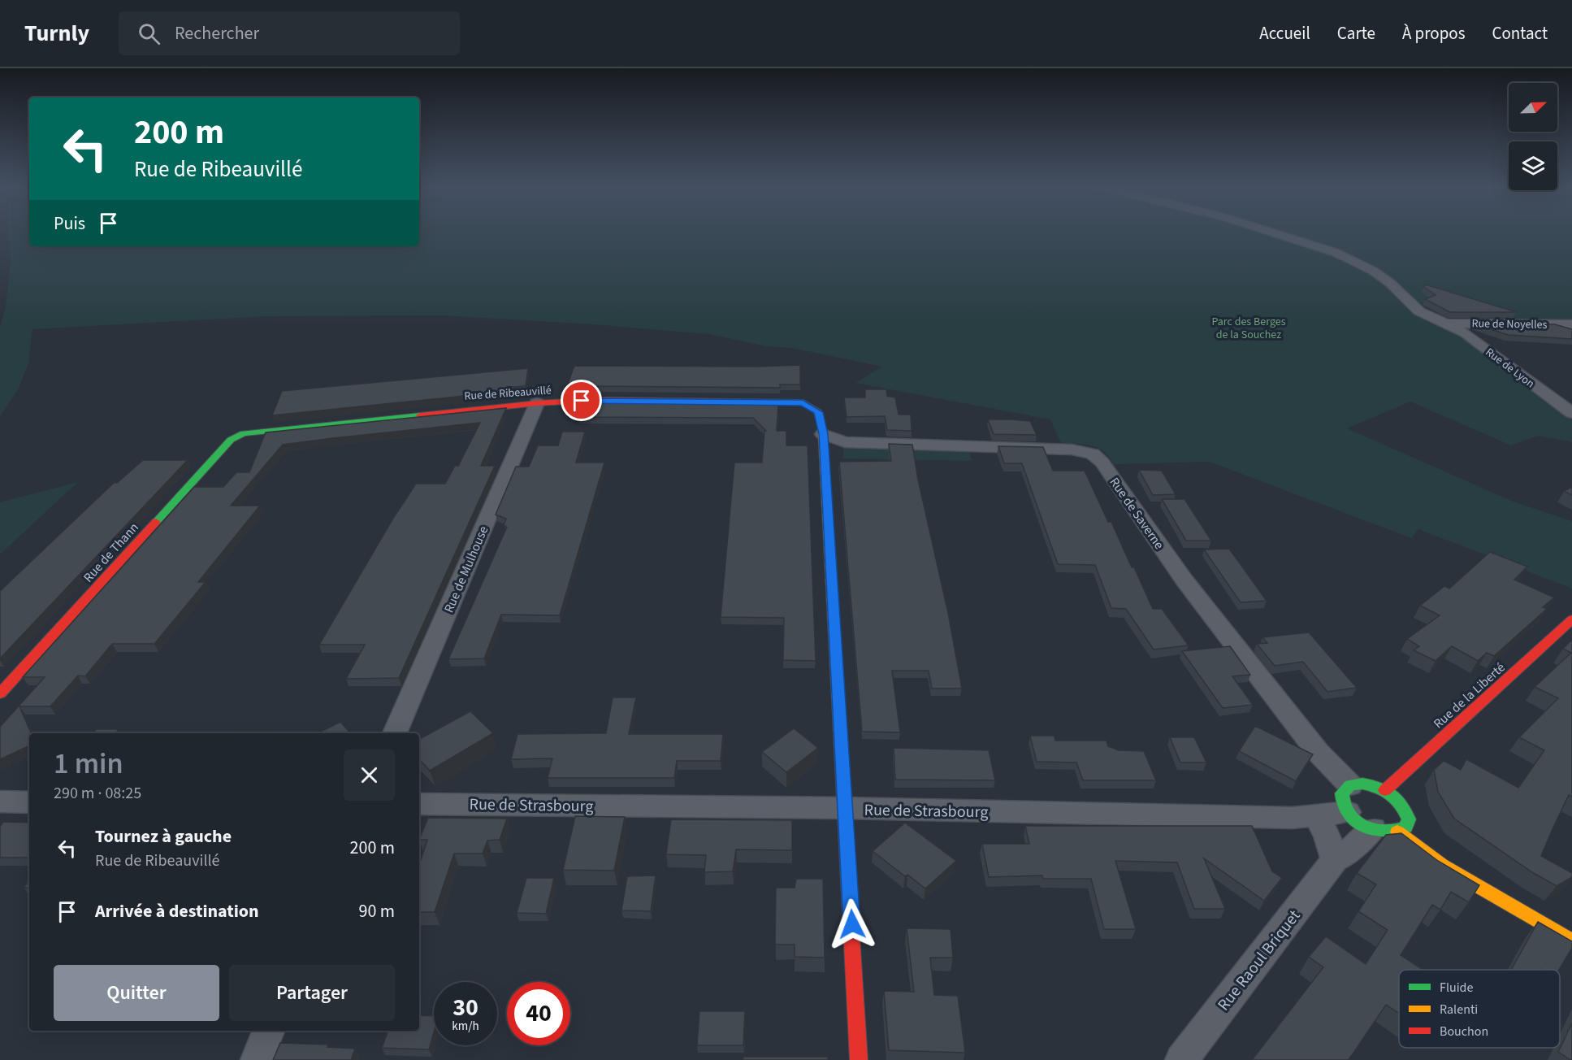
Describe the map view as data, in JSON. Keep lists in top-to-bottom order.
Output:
{
  "streets": {
    "street": [
      "Rue de Noyelles",
      "Rue de Lyon",
      "Rue de Ribeauvillé",
      "Rue de Saverne",
      "Rue de Thann",
      "Rue de Mulhouse",
      "Rue de la Liberté",
      "Rue de Strasbourg",
      "Rue Raoul Briquet"
    ]
  },
  "crossings": [
    ["Rue de Noyelles", "Rue de Lyon"],
    ["Rue de Ribeauvillé", "Rue de Saverne"],
    ["Rue de Ribeauvillé", "Rue de Thann"],
    ["Rue de Ribeauvillé", "Rue de Mulhouse"]
  ],
  "parks": ["Parc des Berges de la Souchez"],
  "legend": ["Fluide", "Ralenti", "Bouchon"],
  "north": "top right",
  "page": {
    "header": "Turnly",
    "search": "Rechercher",
    "nav": [
      "Accueil",
      "Carte",
      "À propos",
      "Contact"
    ],
    "turn": ["200 m", "Rue de Ribeauvillé"],
    "then": "Puis",
    "heading": ["1 min", "290 m · 08:25"],
    "list": [
      {
        "name": "Tournez à gauche",
        "note": "Rue de Ribeauvillé",
        "value": "200 m"
      },
      {
        "name": "Arrivée à destination",
        "value": "90 m"
      }
    ],
    "buttons": ["Quitter", "Partager"],
    "speed": "30 km/h",
    "limit": "40"
  }
}
